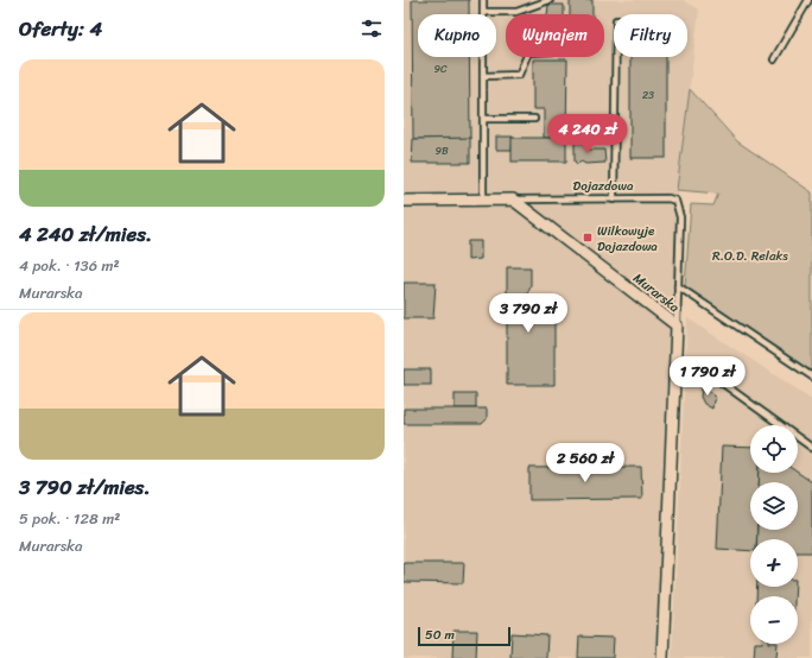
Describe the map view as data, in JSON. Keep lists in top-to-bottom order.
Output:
{
  "streets": {
    "street": ["Dojazdowa", "Murarska"]
  },
  "crossings": [
    ["Dojazdowa", "Murarska"]
  ],
  "parks": ["R.O.D. Relaks"],
  "places": {
    "transit": ["Wilkowyje Dojazdowa"]
  },
  "house_numbers": ["9C", "23", "9B"],
  "scale_bar": "50 m",
  "page": {
    "heading": "Oferty: 4",
    "chip": ["Kupno", "Wynajem", "Filtry"],
    "list": [
      {
        "name": "4 240 zł/mies.",
        "note": "4 pok. · 136 m² · Murarska"
      },
      {
        "name": "3 790 zł/mies.",
        "note": "5 pok. · 128 m² · Murarska"
      }
    ],
    "price": [
      "4 240 zł",
      "3 790 zł",
      "1 790 zł",
      "2 560 zł"
    ],
    "map_buttons": ["+", "−"],
    "scale": "50 m"
  }
}
